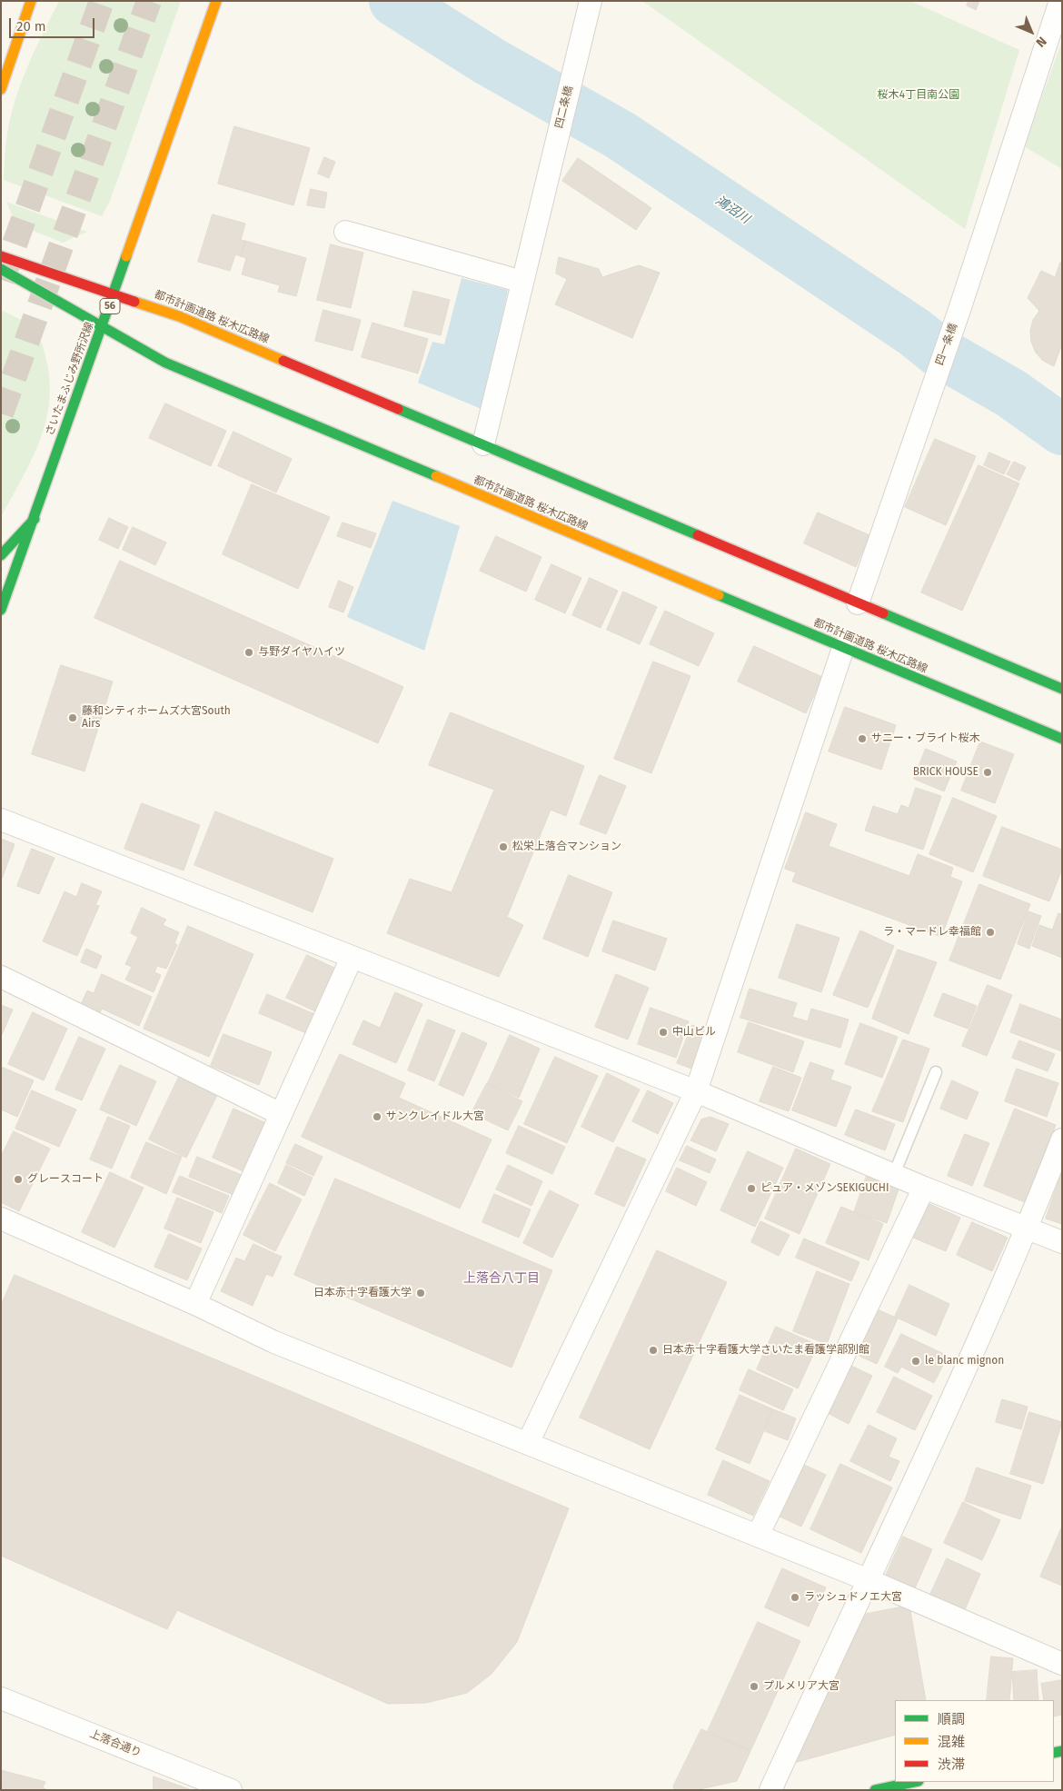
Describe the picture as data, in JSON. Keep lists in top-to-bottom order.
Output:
{
  "streets": {
    "main road": ["56", "都市計画道路 桜木広路線", "さいたまふじみ野所沢線"],
    "street": ["四二条橋", "四一条橋", "上落合通り"]
  },
  "crossings": [
    ["四二条橋", "都市計画道路 桜木広路線"],
    ["都市計画道路 桜木広路線", "四一条橋"],
    ["都市計画道路 桜木広路線", "さいたまふじみ野所沢線"]
  ],
  "districts": ["上落合八丁目"],
  "water": ["鴻沼川"],
  "parks": ["桜木4丁目南公園"],
  "places": [
    "与野ダイヤハイツ",
    "藤和シティホームズ大宮South Airs",
    "サニー・ブライト桜木",
    "BRICK HOUSE",
    "松栄上落合マンション",
    "ラ・マードレ幸福館",
    "中山ビル",
    "サンクレイドル大宮",
    "グレースコート",
    "ピュア・メゾンSEKIGUCHI",
    "日本赤十字看護大学",
    "日本赤十字看護大学さいたま看護学部別館",
    "le blanc mignon",
    "ラッシュドノエ大宮",
    "プルメリア大宮"
  ],
  "legend": ["順調", "混雑", "渋滞"],
  "scale_bar": "20 m",
  "north": "bottom right"
}
